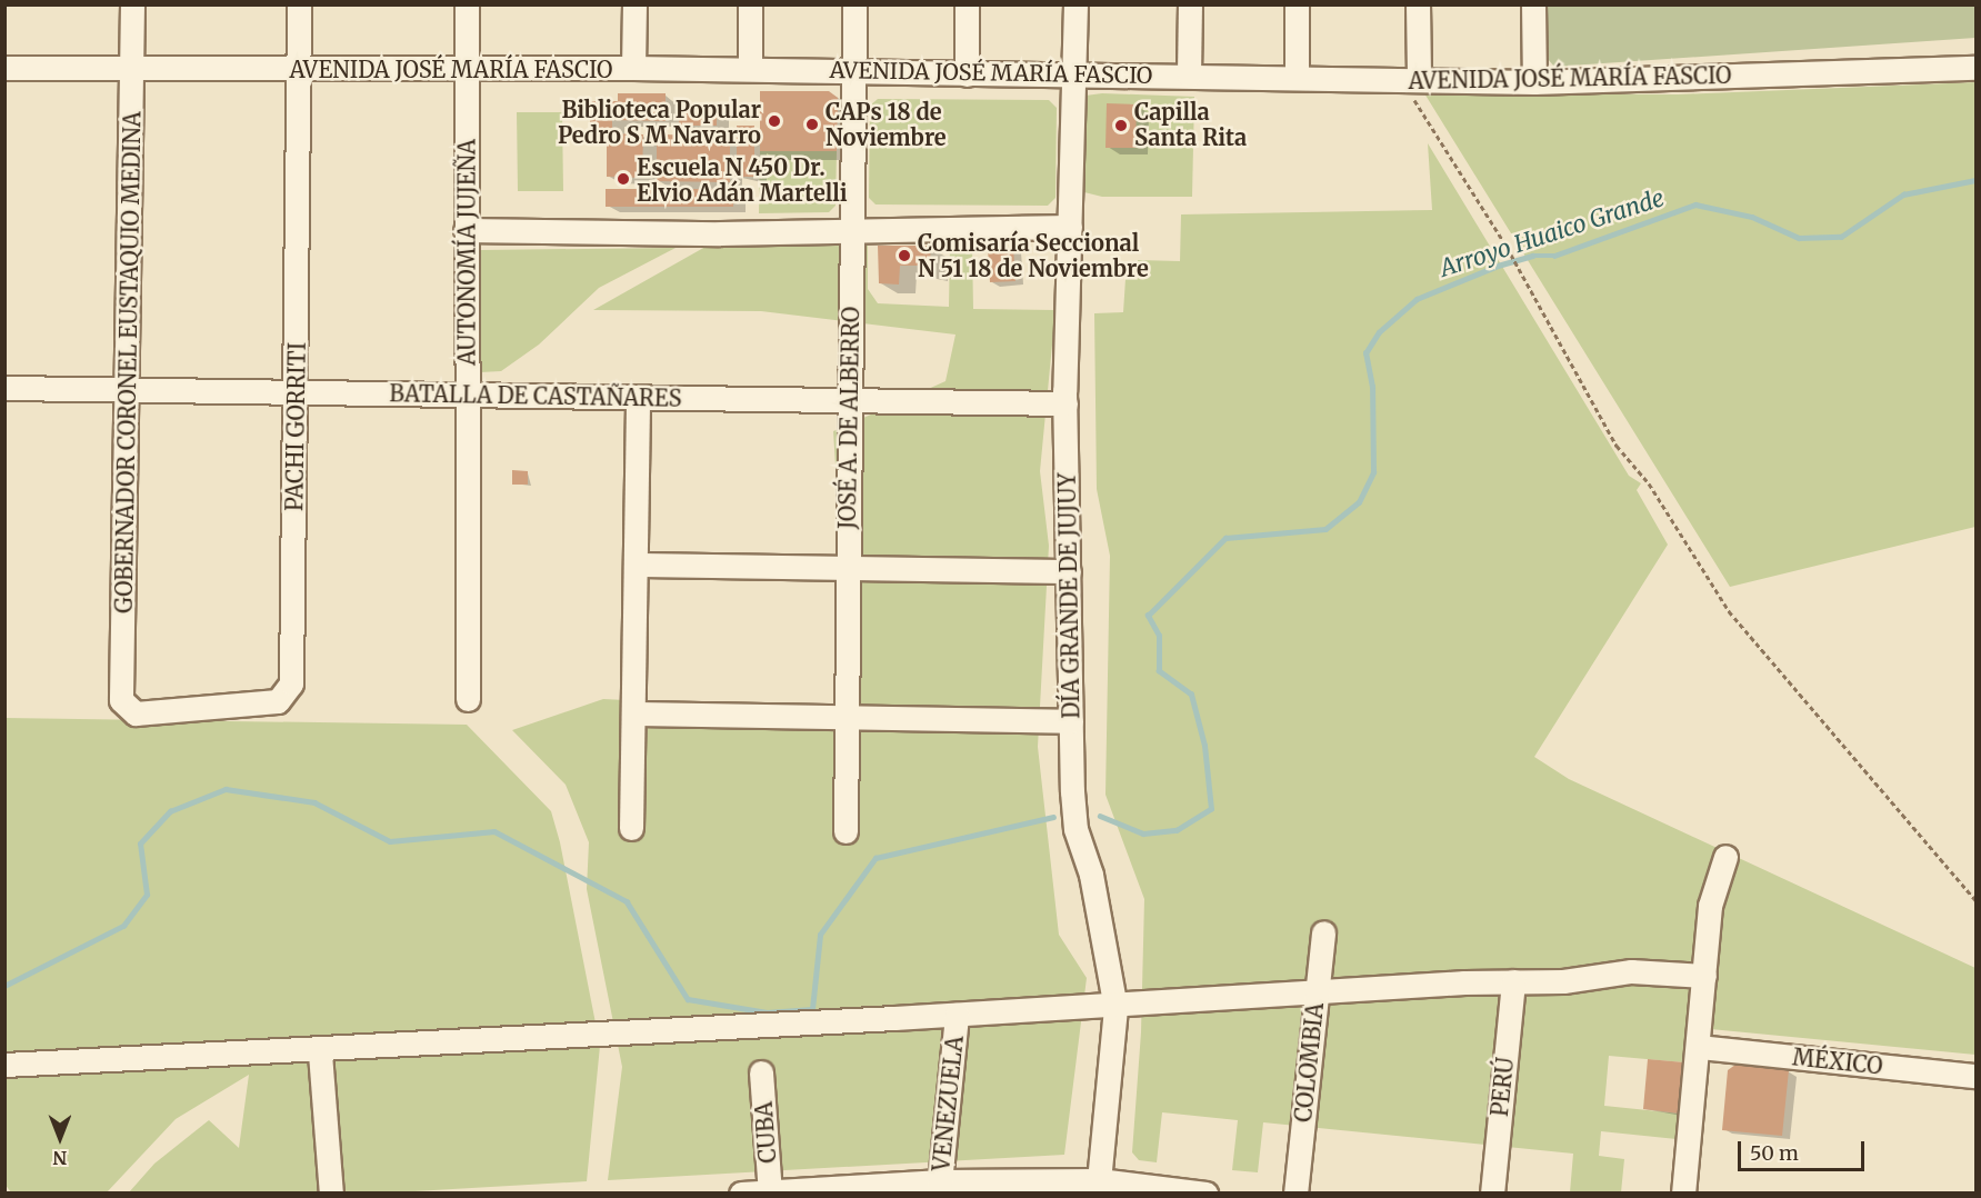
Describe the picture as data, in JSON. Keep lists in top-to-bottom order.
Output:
{
  "streets": {
    "street": [
      "AVENIDA JOSÉ MARÍA FASCIO",
      "AUTONOMÍA JUJEÑA",
      "GOBERNADOR CORONEL EUSTAQUIO MEDINA",
      "BATALLA DE CASTAÑARES",
      "JOSÉ A. DE ALBERRO",
      "PACHI GORRITI",
      "DÍA GRANDE DE JUJUY",
      "MÉXICO",
      "COLOMBIA",
      "PERÚ",
      "VENEZUELA",
      "CUBA"
    ]
  },
  "crossings": [
    ["AVENIDA JOSÉ MARÍA FASCIO", "AUTONOMÍA JUJEÑA"],
    ["AVENIDA JOSÉ MARÍA FASCIO", "GOBERNADOR CORONEL EUSTAQUIO MEDINA"],
    ["AVENIDA JOSÉ MARÍA FASCIO", "JOSÉ A. DE ALBERRO"],
    ["AVENIDA JOSÉ MARÍA FASCIO", "PACHI GORRITI"],
    ["AVENIDA JOSÉ MARÍA FASCIO", "DÍA GRANDE DE JUJUY"],
    ["AUTONOMÍA JUJEÑA", "BATALLA DE CASTAÑARES"],
    ["GOBERNADOR CORONEL EUSTAQUIO MEDINA", "BATALLA DE CASTAÑARES"],
    ["GOBERNADOR CORONEL EUSTAQUIO MEDINA", "PACHI GORRITI"],
    ["BATALLA DE CASTAÑARES", "JOSÉ A. DE ALBERRO"],
    ["BATALLA DE CASTAÑARES", "PACHI GORRITI"],
    ["BATALLA DE CASTAÑARES", "DÍA GRANDE DE JUJUY"]
  ],
  "water": ["Arroyo Huaico Grande"],
  "places": [
    "Biblioteca Popular Pedro S M Navarro",
    "CAPs 18 de Noviembre",
    "Capilla Santa Rita",
    "Escuela N 450 Dr. Elvio Adán Martelli",
    "Comisaría Seccional N 51 18 de Noviembre"
  ],
  "scale_bar": "50 m",
  "north": "bottom"
}
